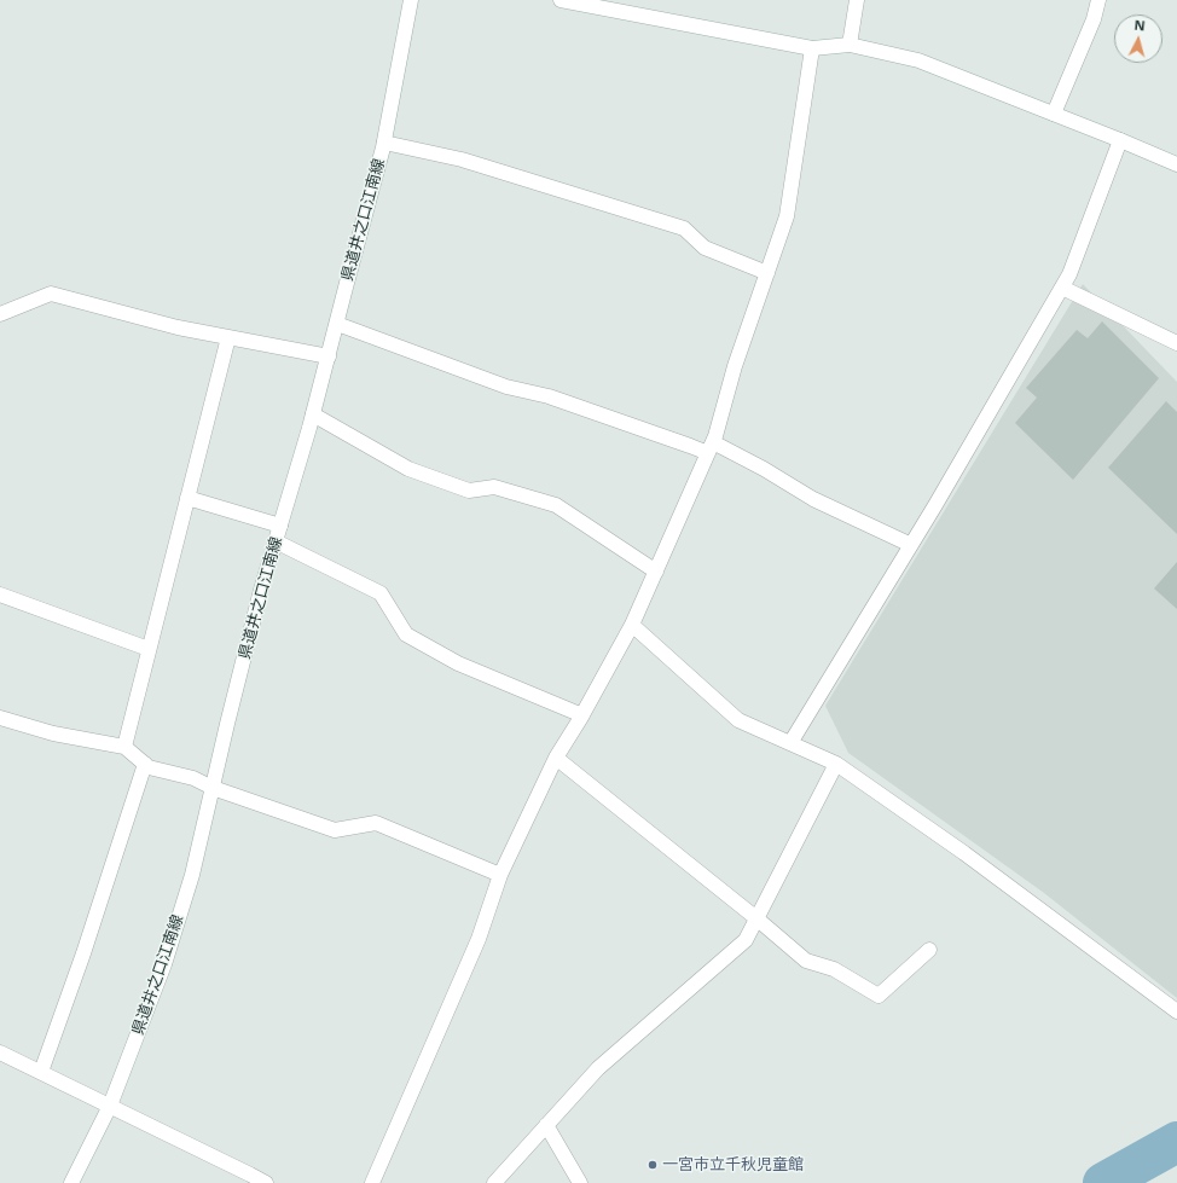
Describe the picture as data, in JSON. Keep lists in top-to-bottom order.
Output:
{
  "streets": {
    "street": ["県道井之口江南線"]
  },
  "places": ["一宮市立千秋児童館"],
  "north": "top"
}
